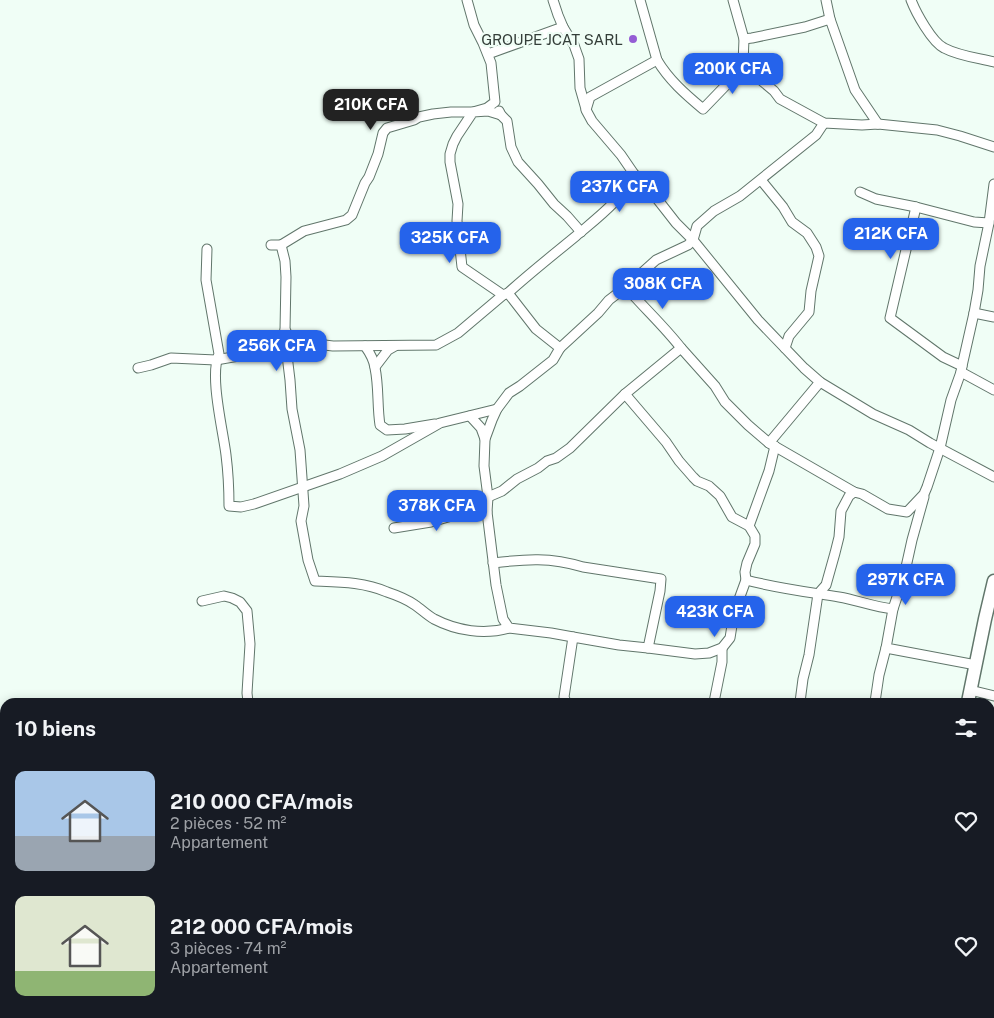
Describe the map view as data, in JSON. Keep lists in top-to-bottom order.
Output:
{
  "places": ["GROUPE JCAT SARL"],
  "page": {
    "price": [
      "200K CFA",
      "210K CFA",
      "237K CFA",
      "212K CFA",
      "325K CFA",
      "308K CFA",
      "256K CFA",
      "378K CFA",
      "297K CFA",
      "423K CFA"
    ],
    "heading": "10 biens",
    "list": [
      {
        "name": "210 000 CFA/mois",
        "note": "2 pièces · 52 m² · Appartement"
      },
      {
        "name": "212 000 CFA/mois",
        "note": "3 pièces · 74 m² · Appartement"
      }
    ]
  }
}
